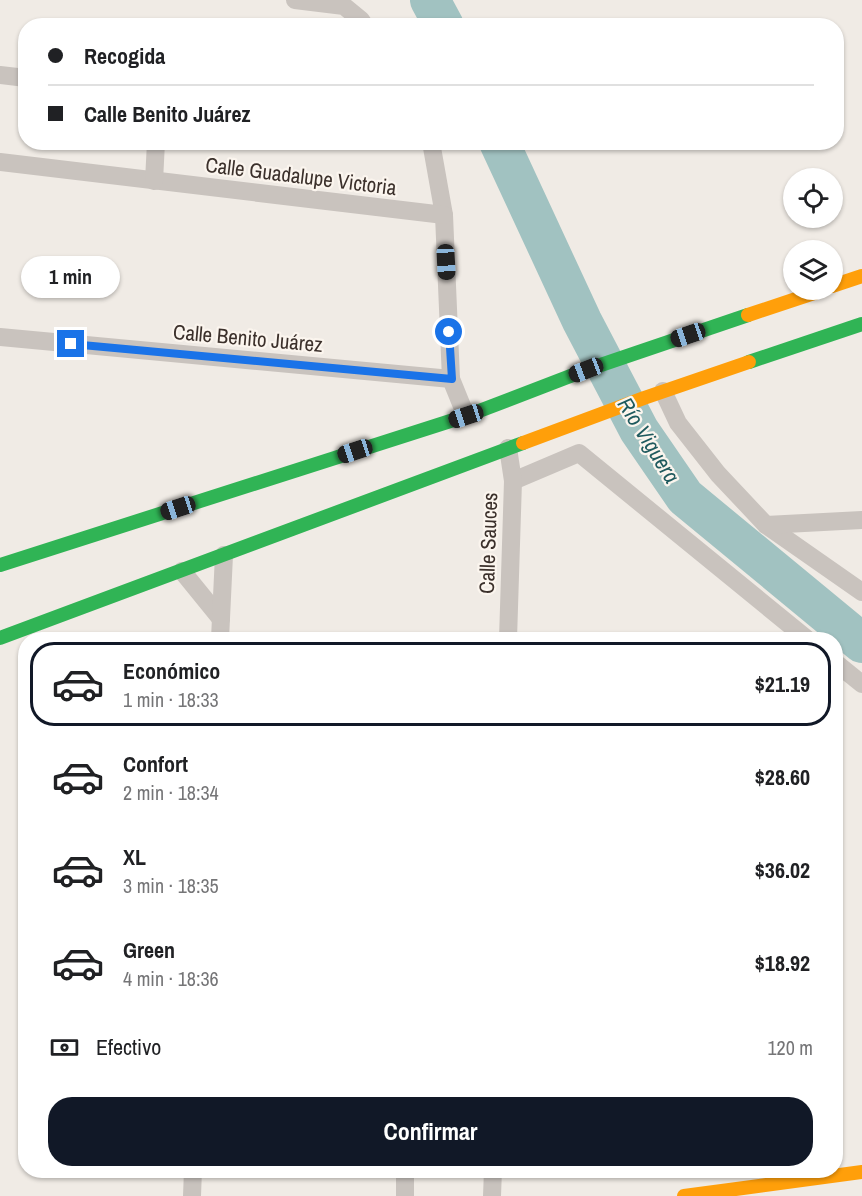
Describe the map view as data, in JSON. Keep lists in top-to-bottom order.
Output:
{
  "streets": {
    "street": ["Calle Guadalupe Victoria", "Calle Benito Juárez", "Calle Sauces"]
  },
  "water": ["Río Viguera"],
  "page": {
    "banner": ["Recogida", "Calle Benito Juárez"],
    "bubble": "1 min",
    "list": [
      {
        "name": "Económico",
        "note": "1 min · 18:33",
        "value": "$21.19"
      },
      {
        "name": "Confort",
        "note": "2 min · 18:34",
        "value": "$28.60"
      },
      {
        "name": "XL",
        "note": "3 min · 18:35",
        "value": "$36.02"
      },
      {
        "name": "Green",
        "note": "4 min · 18:36",
        "value": "$18.92"
      }
    ],
    "pay": ["Efectivo", "120 m"],
    "buttons": "Confirmar"
  }
}
